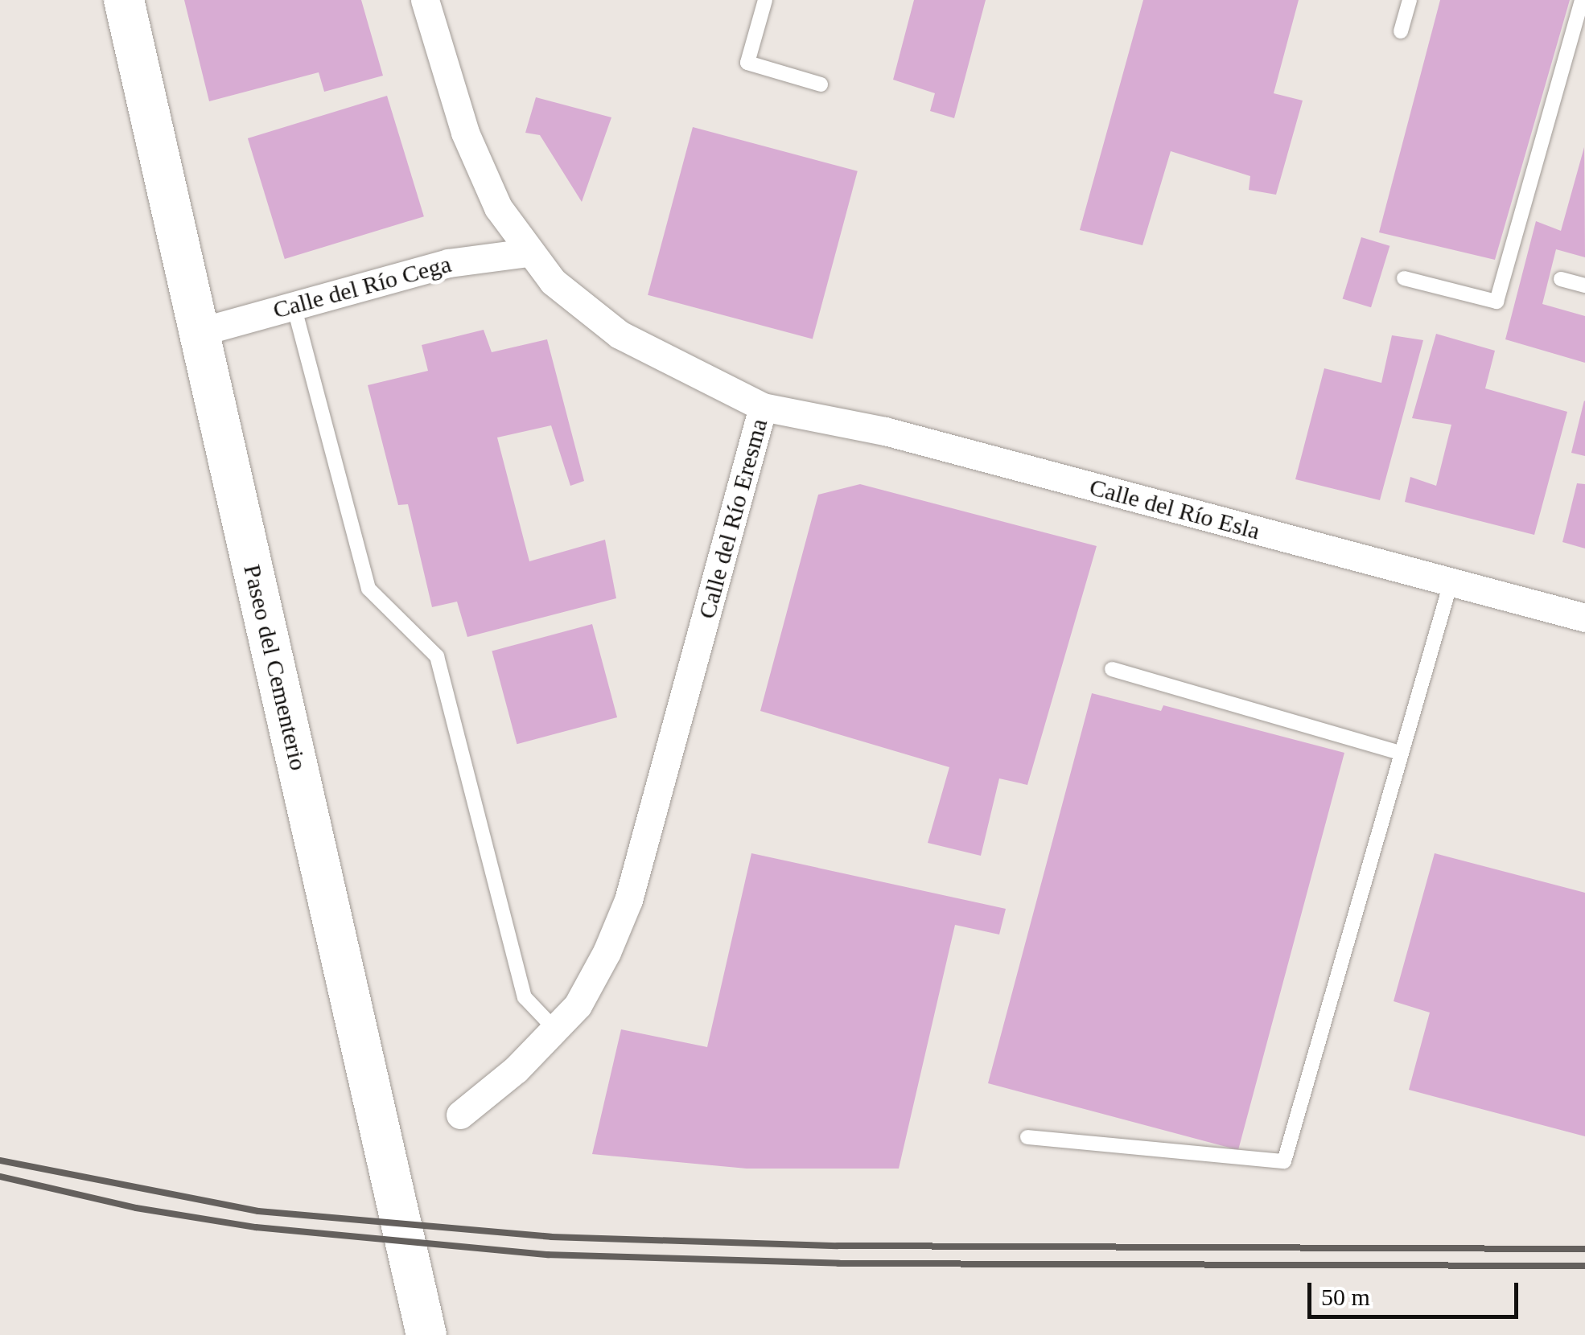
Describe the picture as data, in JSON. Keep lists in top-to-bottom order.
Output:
{
  "streets": {
    "main road": ["Paseo del Cementerio"],
    "street": ["Calle del Río Cega", "Calle del Río Esla", "Calle del Río Eresma"]
  },
  "crossings": [
    ["Calle del Río Cega", "Calle del Río Eresma"],
    ["Calle del Río Cega", "Paseo del Cementerio"],
    ["Calle del Río Esla", "Calle del Río Eresma"]
  ],
  "scale_bar": "50 m"
}
